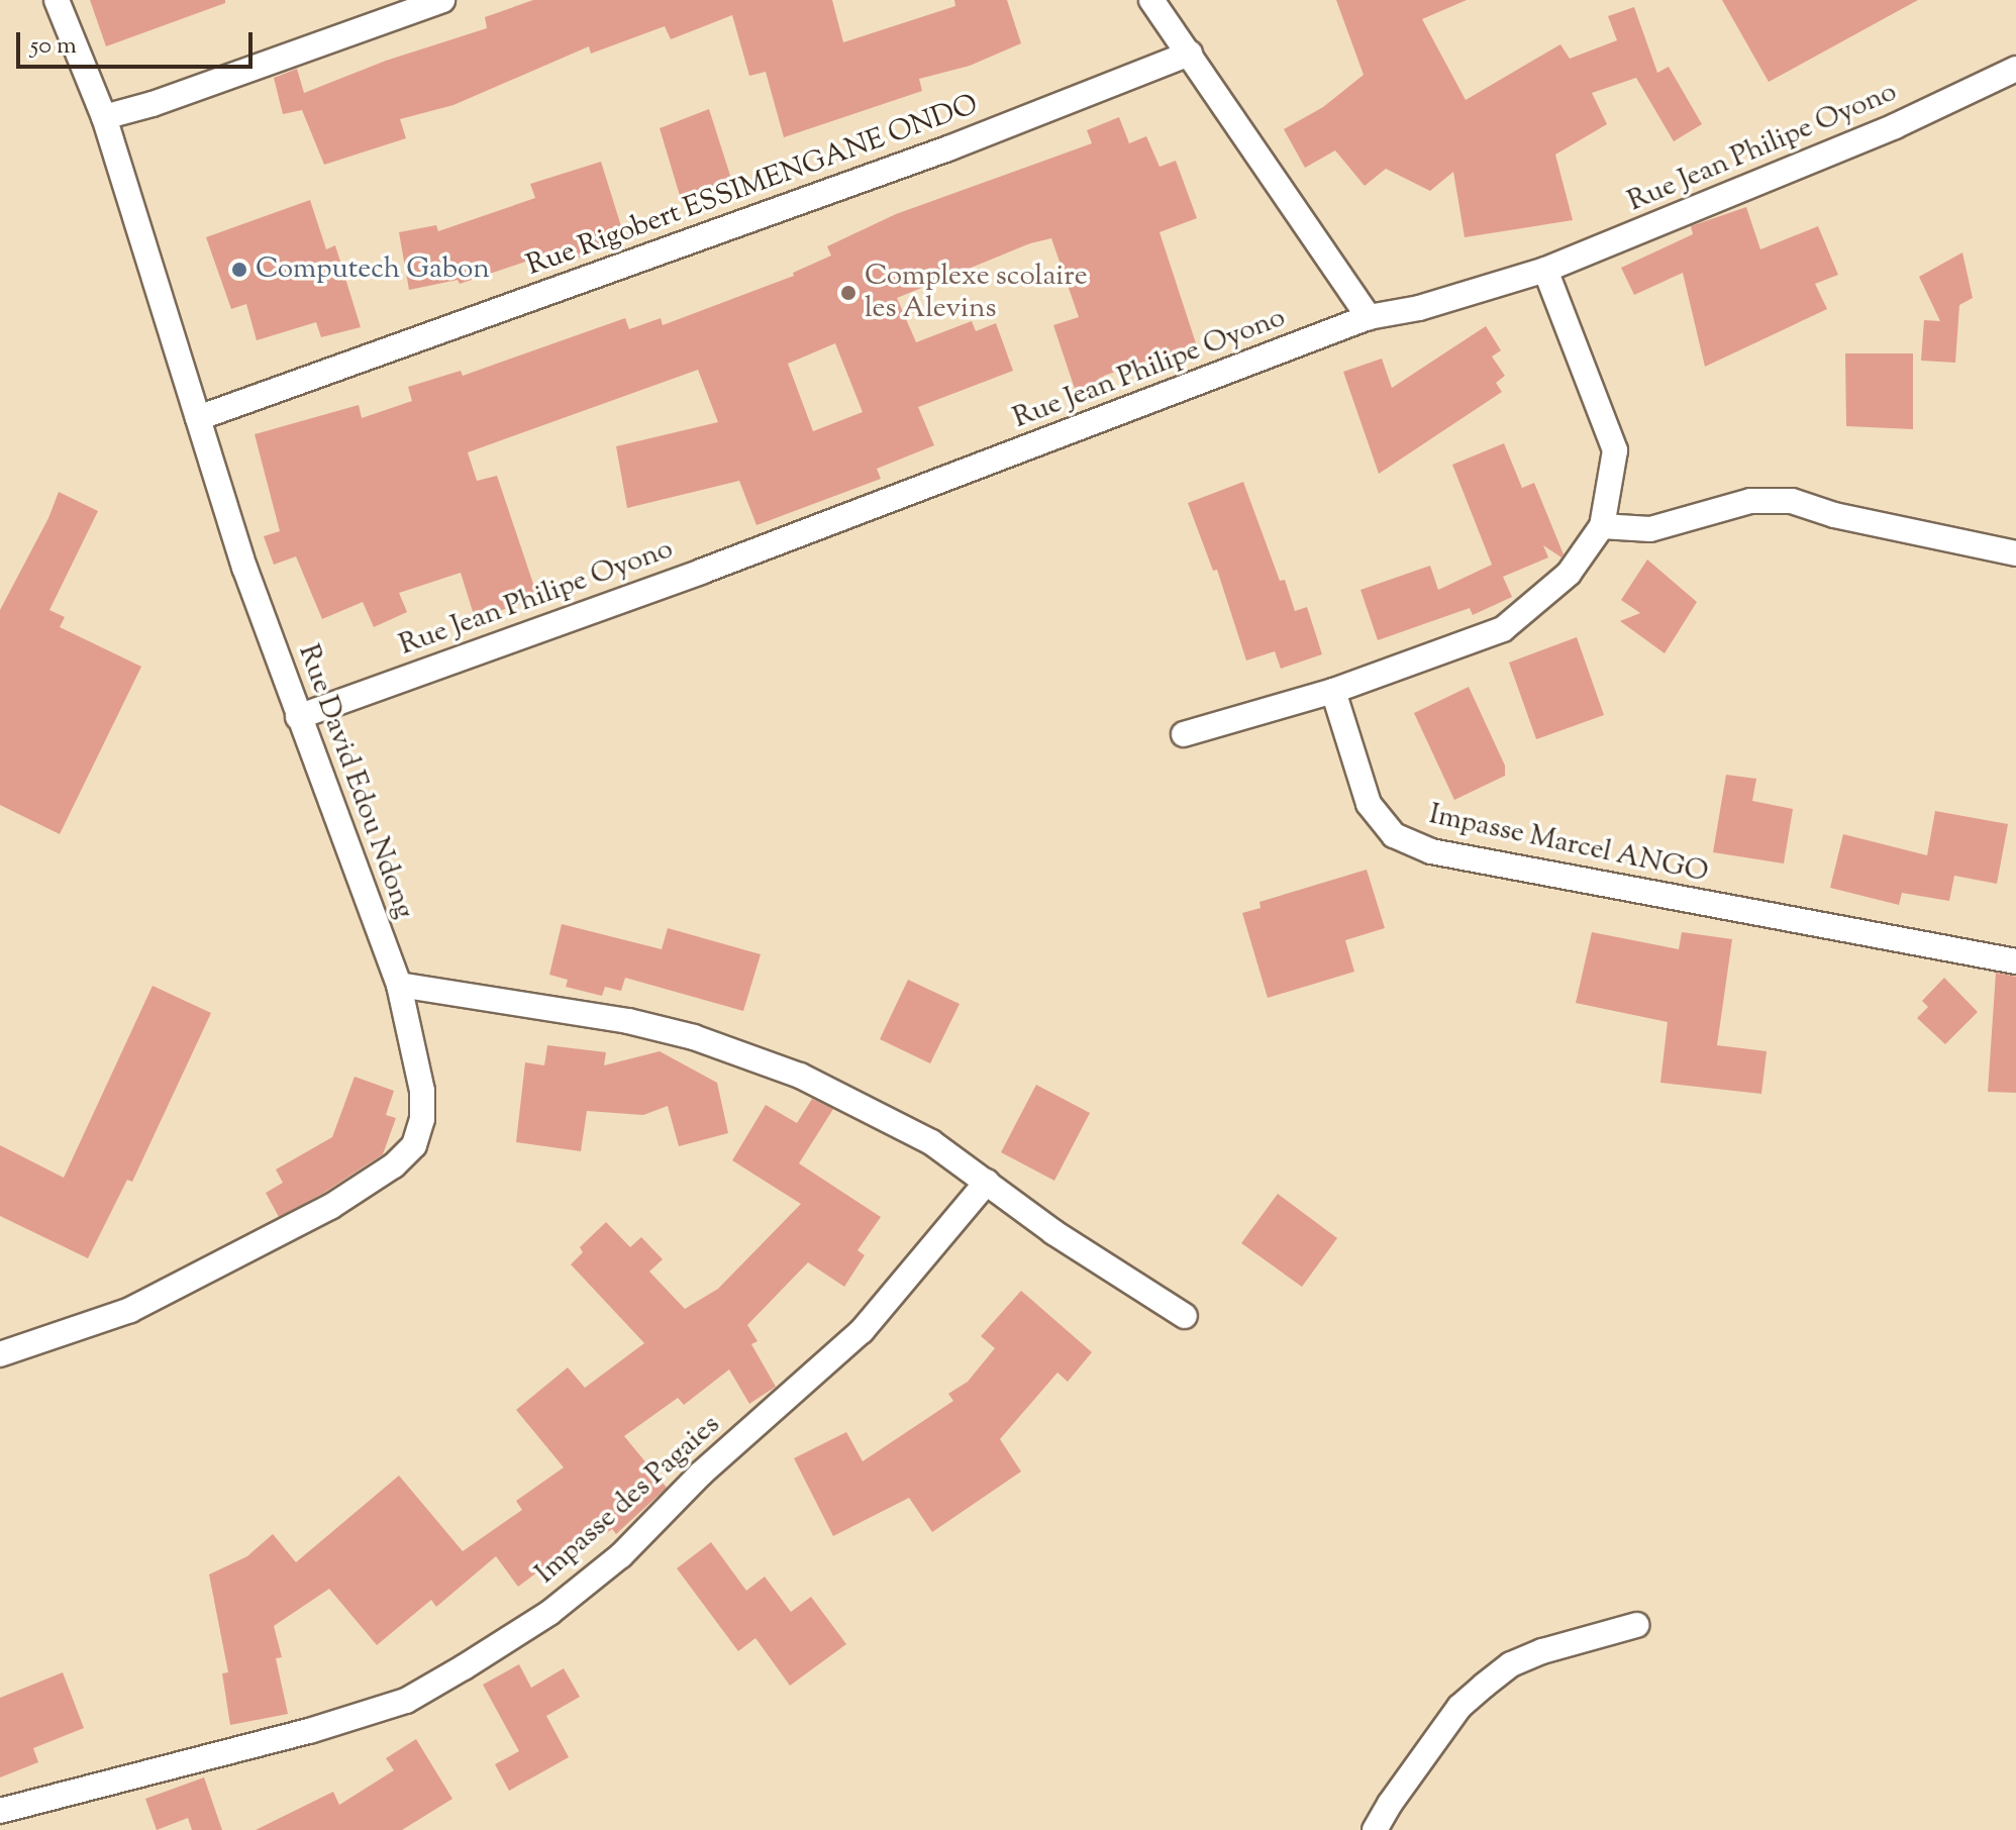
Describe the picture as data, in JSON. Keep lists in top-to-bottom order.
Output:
{
  "streets": {
    "street": [
      "Rue Jean Philipe Oyono",
      "Rue Rigobert ESSIMENGANE ONDO",
      "Rue David Edou Ndong",
      "Impasse Marcel ANGO",
      "Impasse des Pagaies"
    ]
  },
  "crossings": [
    ["Rue Jean Philipe Oyono", "Rue David Edou Ndong"],
    ["Rue Rigobert ESSIMENGANE ONDO", "Rue David Edou Ndong"]
  ],
  "places": ["Computech Gabon", "Complexe scolaire les Alevins"],
  "scale_bar": "50 m"
}
